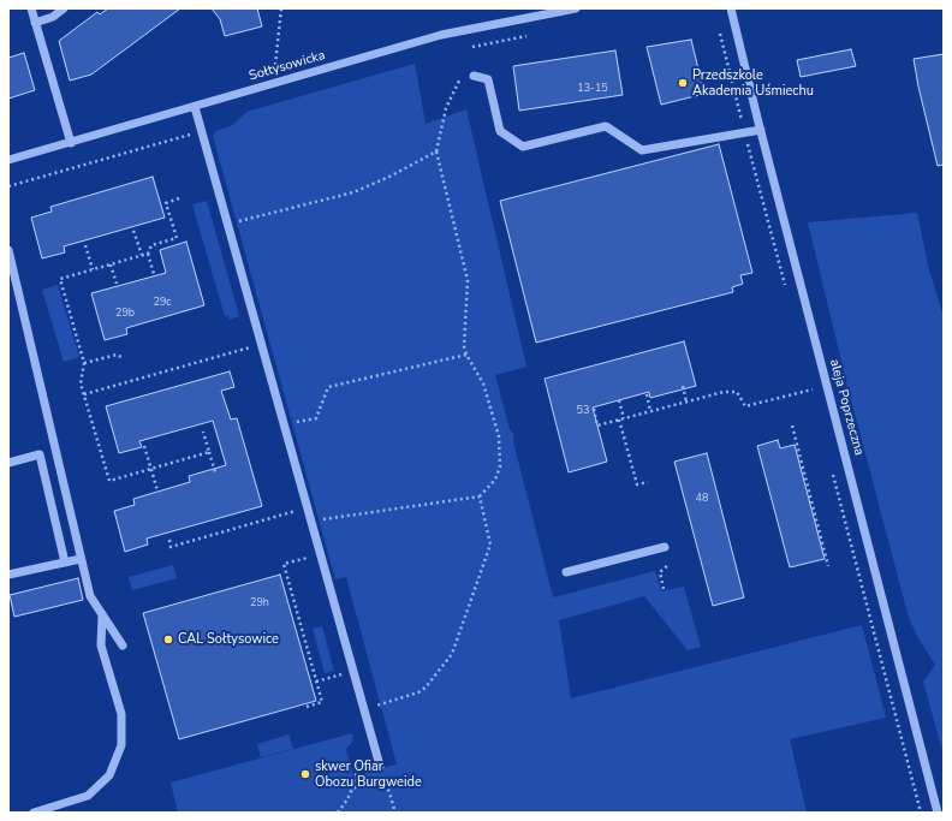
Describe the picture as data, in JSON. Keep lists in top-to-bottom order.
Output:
{
  "streets": {
    "street": ["Sołtysowicka", "aleja Poprzeczna"]
  },
  "places": ["Przedszkole Akademia Uśmiechu", "CAL Sołtysowice", "skwer Ofiar Obozu Burgweide"],
  "house_numbers": [
    "13-15",
    "29c",
    "29b",
    "53",
    "48",
    "29h"
  ]
}
